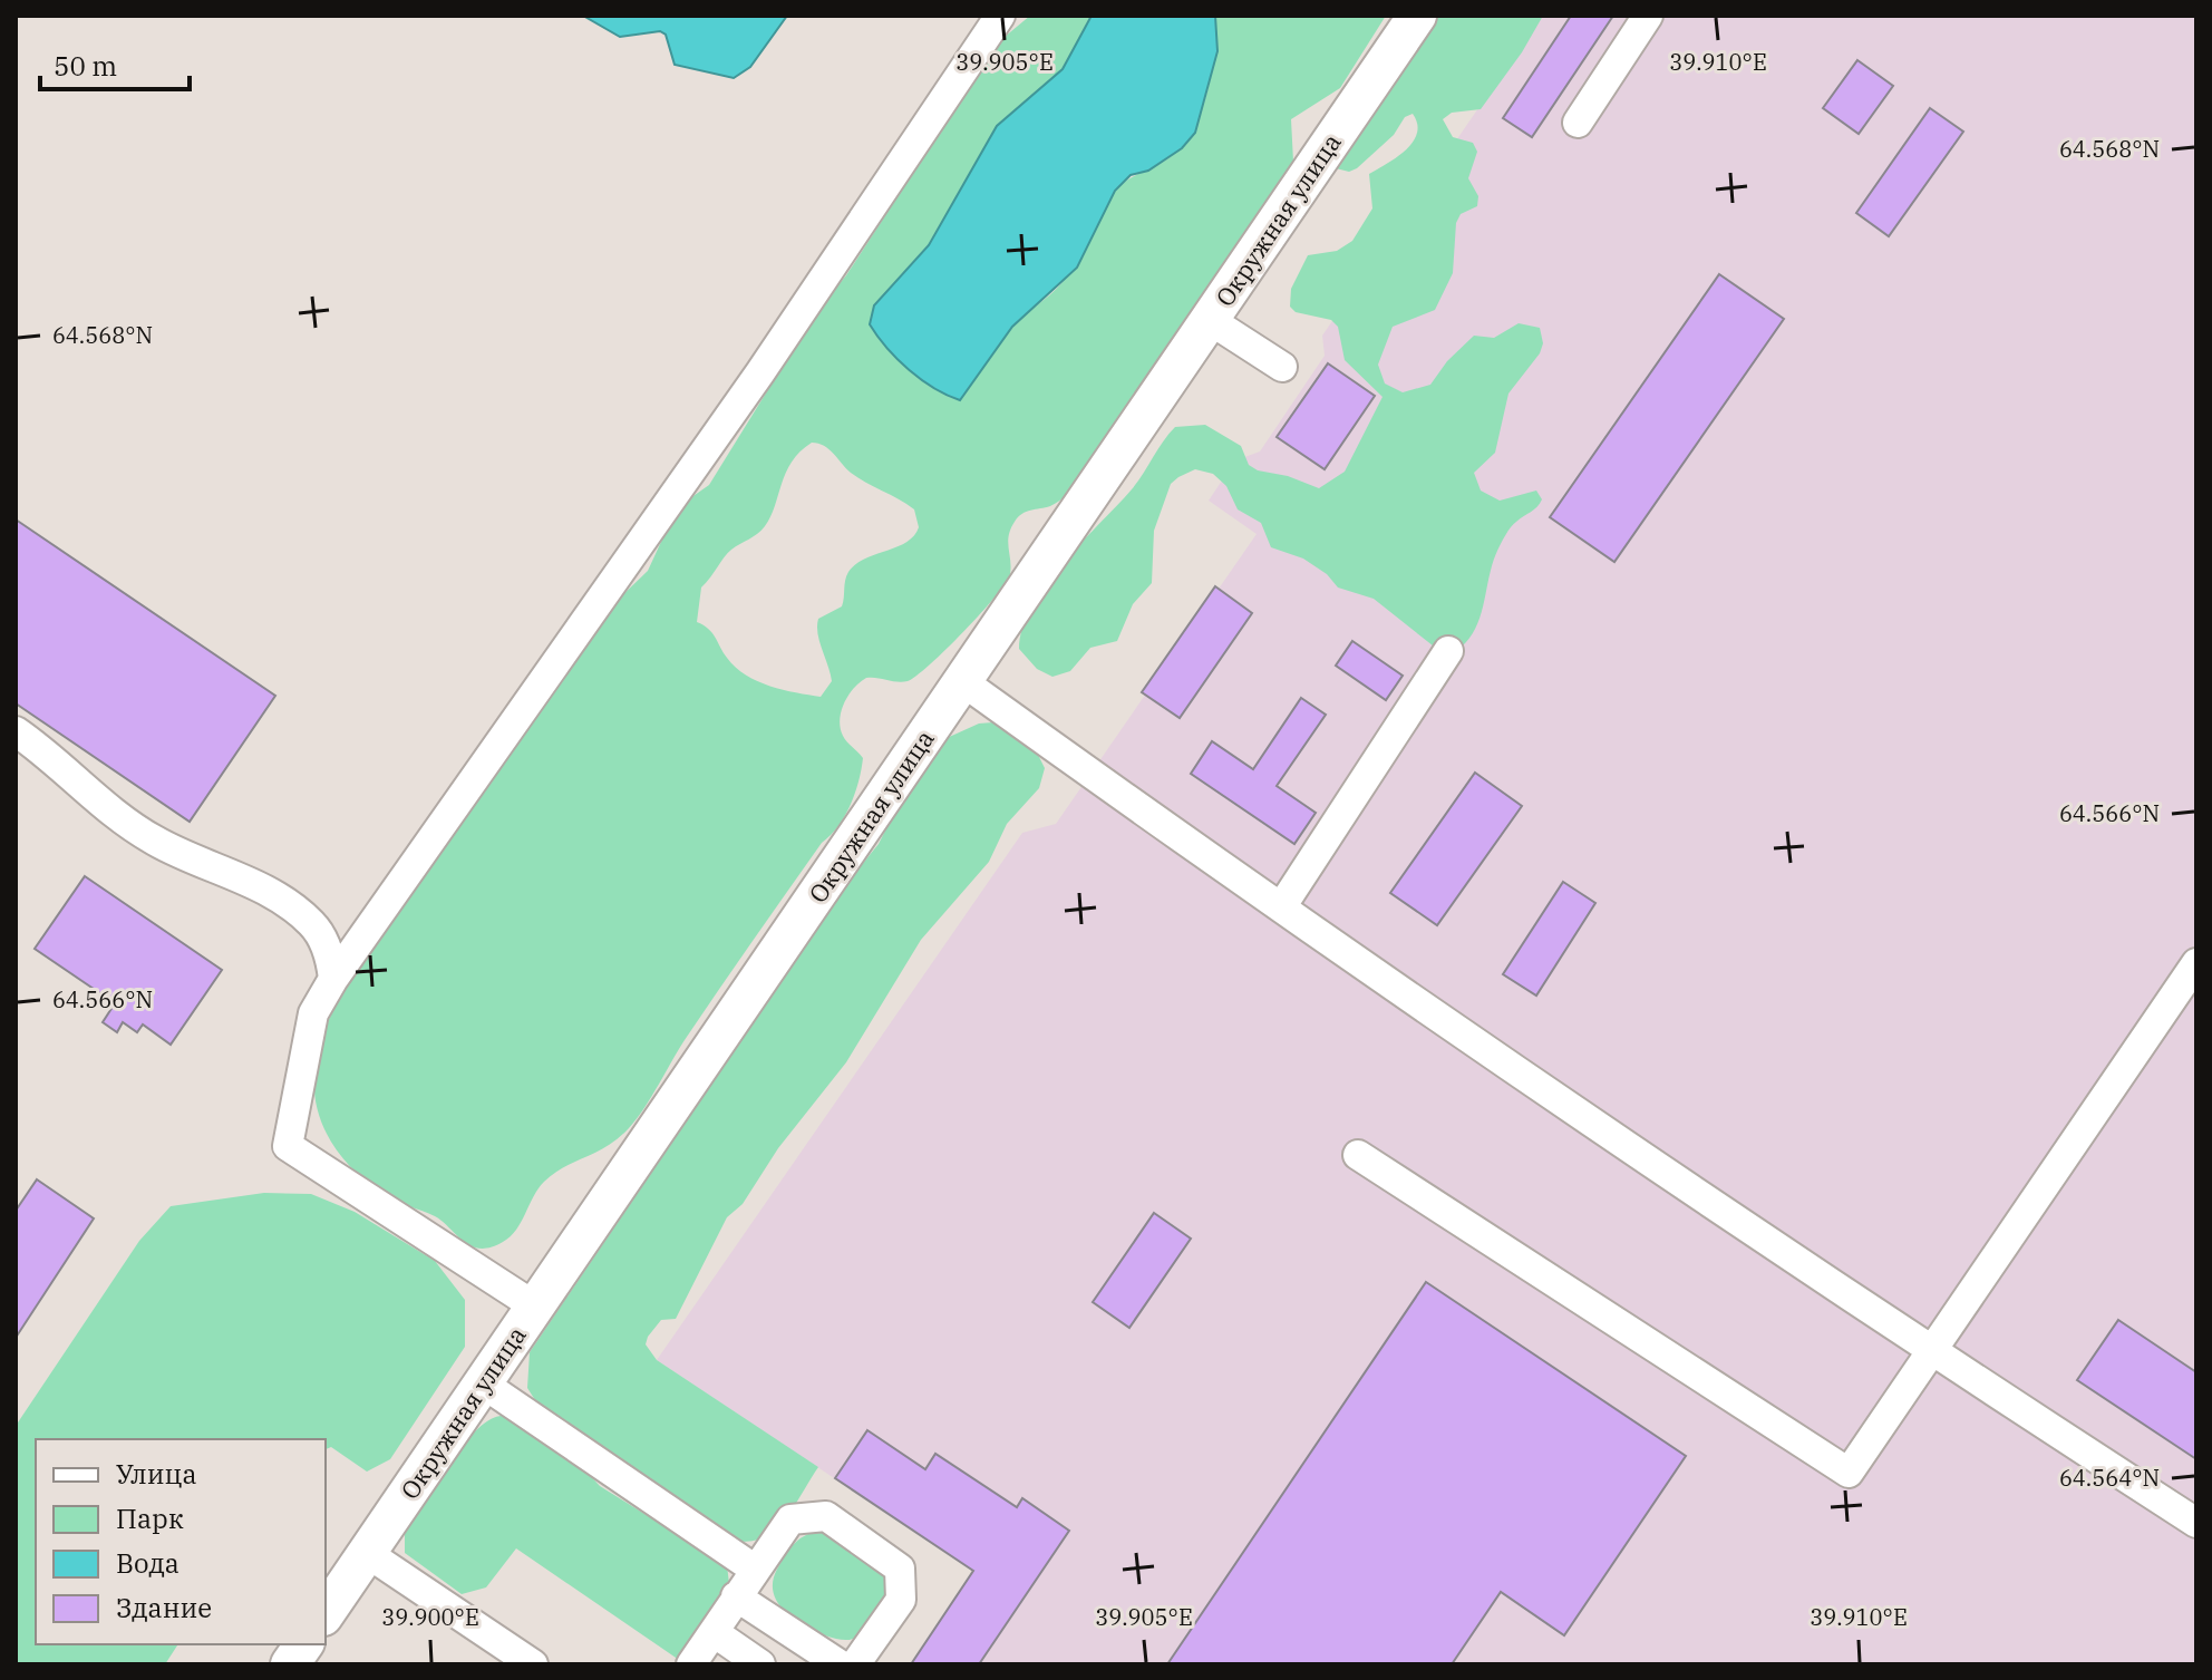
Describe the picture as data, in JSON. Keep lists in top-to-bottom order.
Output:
{
  "streets": {
    "main road": ["Окружная улица"]
  },
  "legend": [
    "Улица",
    "Парк",
    "Вода",
    "Здание"
  ],
  "scale_bar": "50 m",
  "coordinates": [
    "39.905°E",
    "39.910°E",
    "64.568°N",
    "64.566°N",
    "64.564°N",
    "39.900°E"
  ]
}
